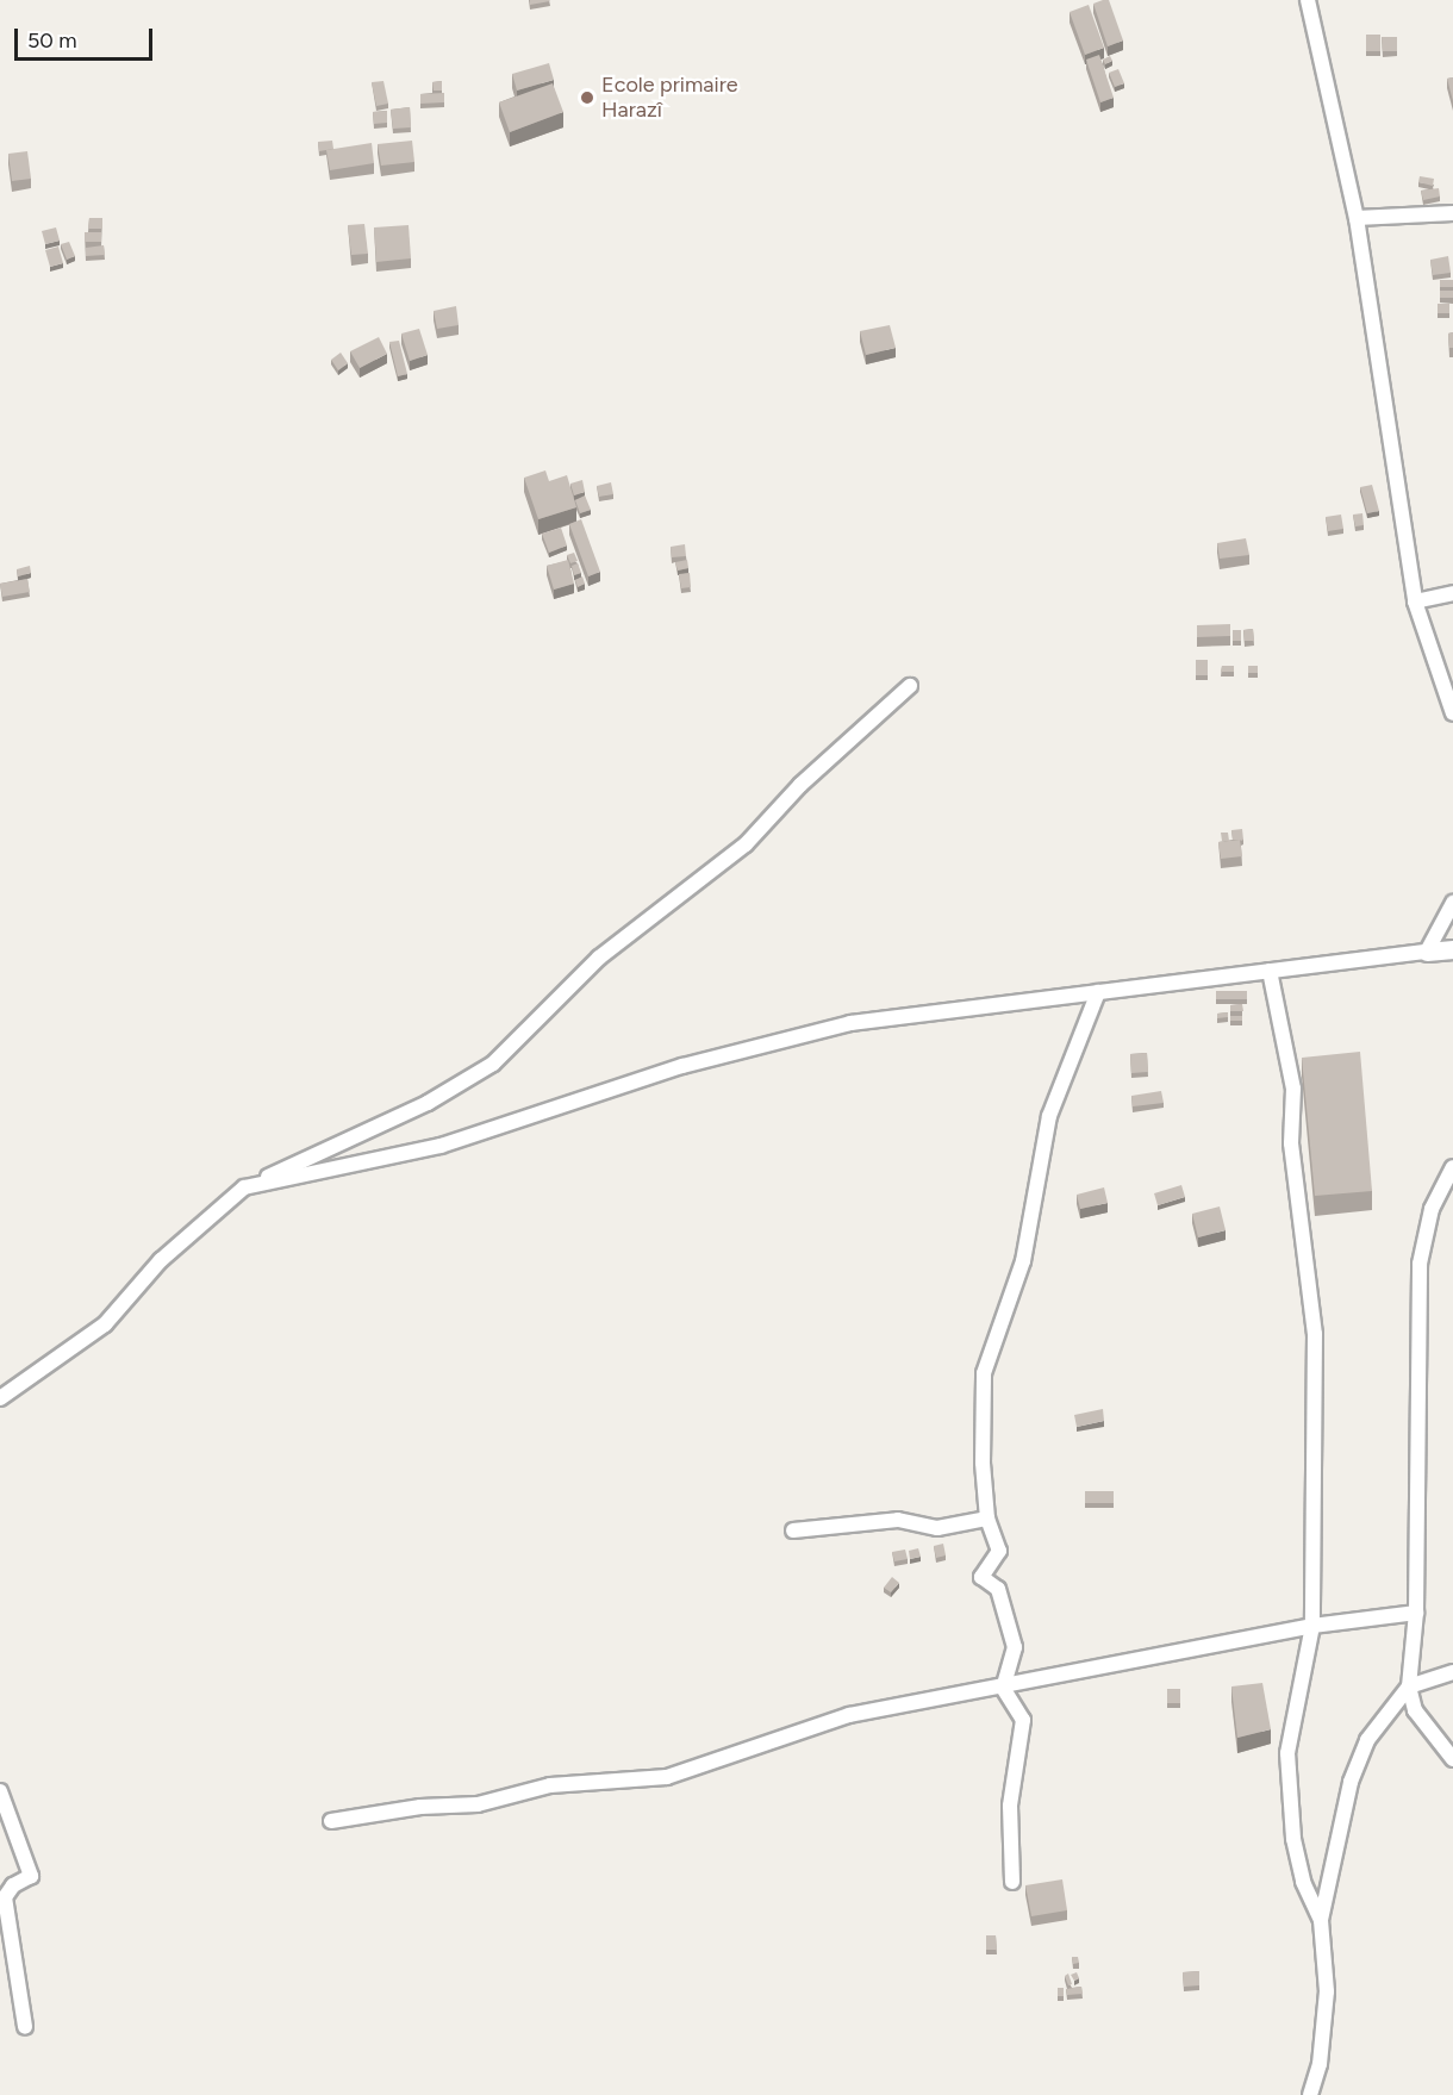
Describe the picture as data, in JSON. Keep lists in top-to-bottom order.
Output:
{
  "places": ["Ecole primaire Harazî"],
  "scale_bar": "50 m"
}
